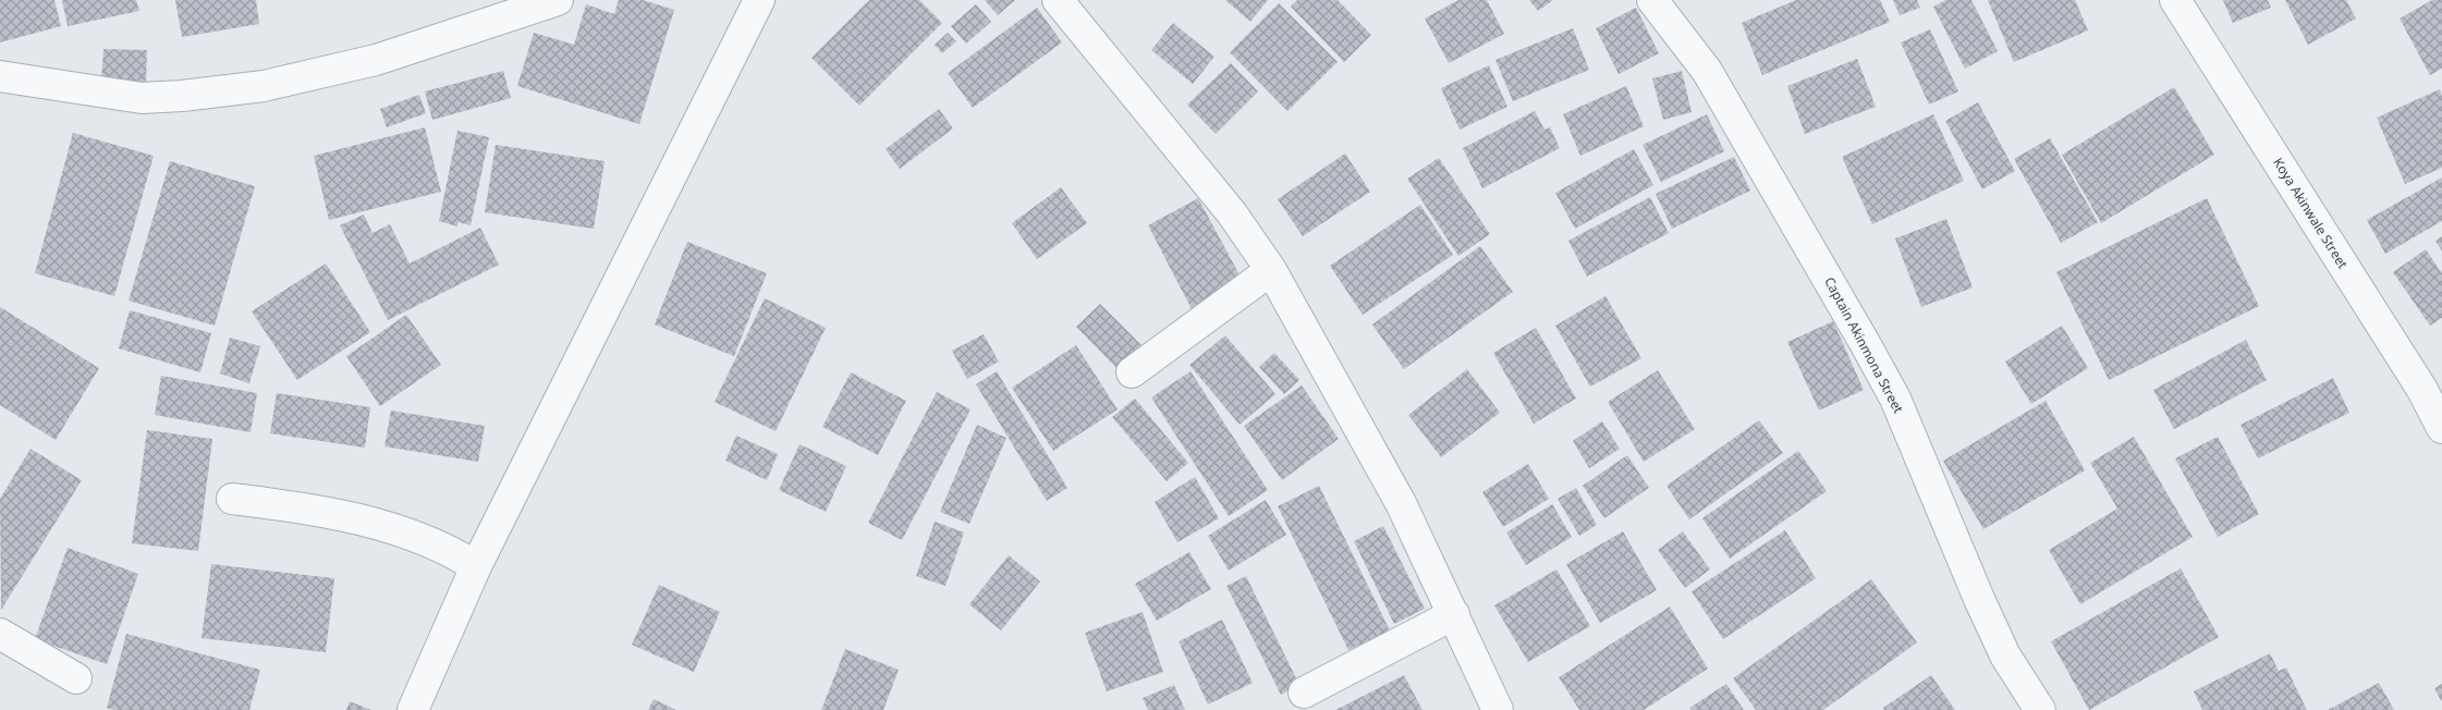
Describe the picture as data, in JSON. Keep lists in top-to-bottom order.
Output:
{
  "streets": {
    "street": ["Koya Akinwale Street", "Captain Akinmona Street"]
  }
}
